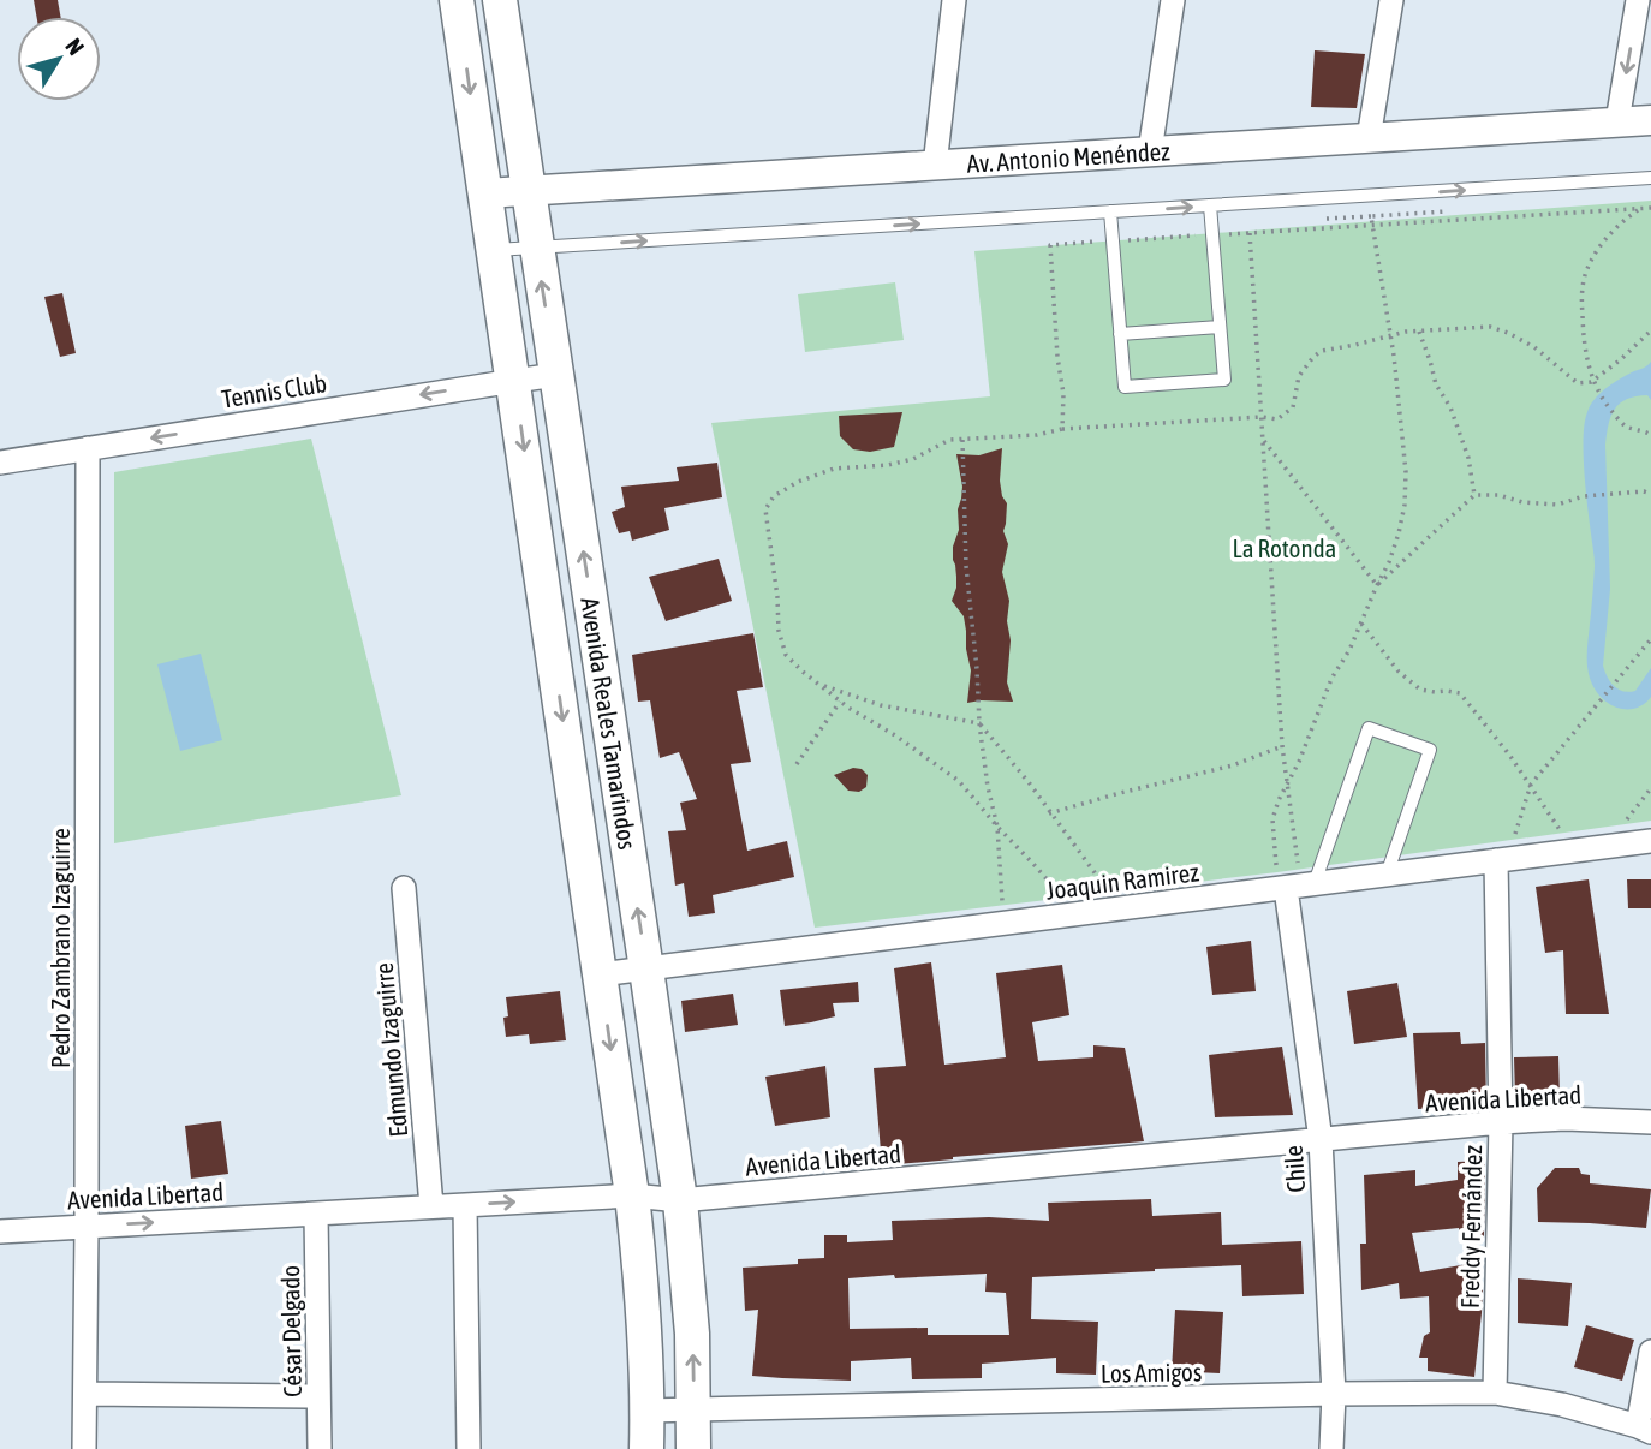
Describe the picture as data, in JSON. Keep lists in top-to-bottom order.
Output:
{
  "streets": {
    "main road": ["Avenida Reales Tamarindos"],
    "street": [
      "Av. Antonio Menéndez",
      "Tennis Club",
      "Joaquin Ramirez",
      "Pedro Zambrano Izaguirre",
      "Edmundo Izaguirre",
      "Avenida Libertad",
      "Chile",
      "Freddy Fernández",
      "César Delgado",
      "Los Amigos"
    ]
  },
  "crossings": [
    ["Av. Antonio Menéndez", "Avenida Reales Tamarindos"],
    ["Tennis Club", "Avenida Reales Tamarindos"],
    ["Tennis Club", "Pedro Zambrano Izaguirre"],
    ["Avenida Reales Tamarindos", "Joaquin Ramirez"],
    ["Avenida Reales Tamarindos", "Avenida Libertad"],
    ["Avenida Reales Tamarindos", "Los Amigos"],
    ["Joaquin Ramirez", "Chile"],
    ["Joaquin Ramirez", "Freddy Fernández"],
    ["Pedro Zambrano Izaguirre", "Avenida Libertad"],
    ["Edmundo Izaguirre", "Avenida Libertad"],
    ["Avenida Libertad", "Chile"],
    ["Avenida Libertad", "Freddy Fernández"],
    ["Avenida Libertad", "César Delgado"],
    ["Chile", "Los Amigos"],
    ["Freddy Fernández", "Los Amigos"]
  ],
  "one_way": ["Tennis Club"],
  "parks": ["La Rotonda"],
  "north": "top right"
}
